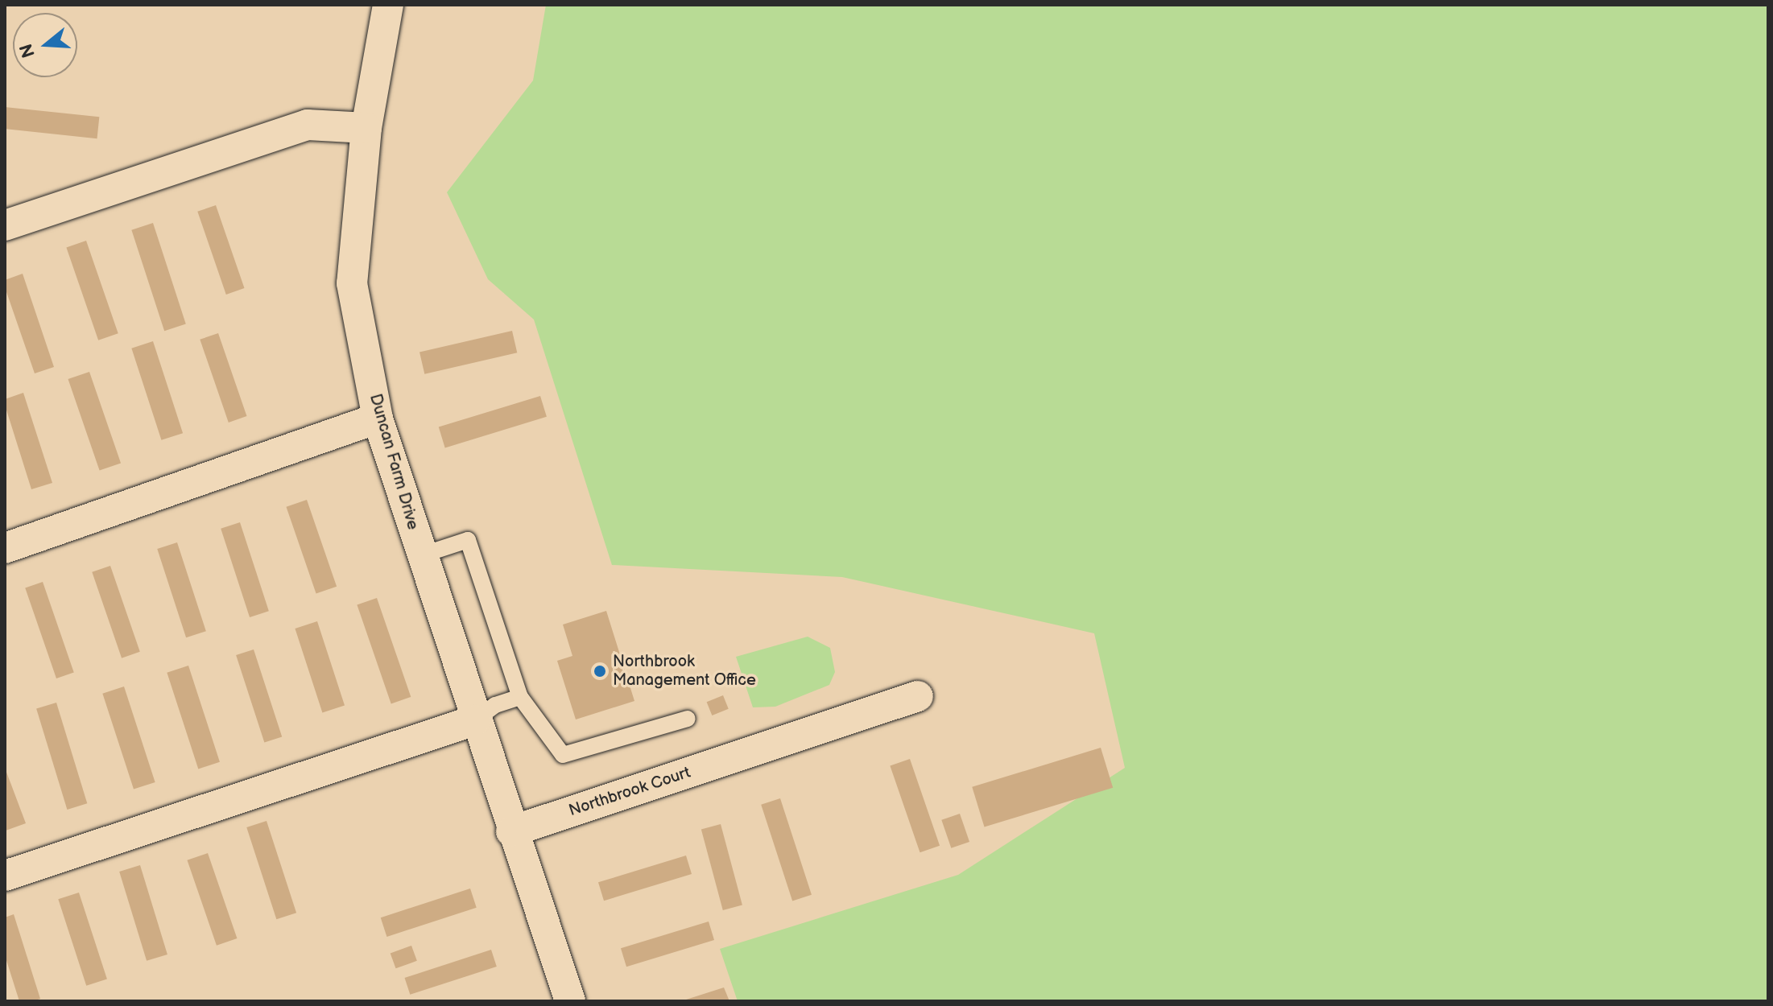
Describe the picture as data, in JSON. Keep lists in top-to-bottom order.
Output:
{
  "streets": {
    "street": ["Duncan Farm Drive", "Northbrook Court"]
  },
  "crossings": [
    ["Duncan Farm Drive", "Northbrook Court"]
  ],
  "places": ["Northbrook Management Office"],
  "north": "left"
}
